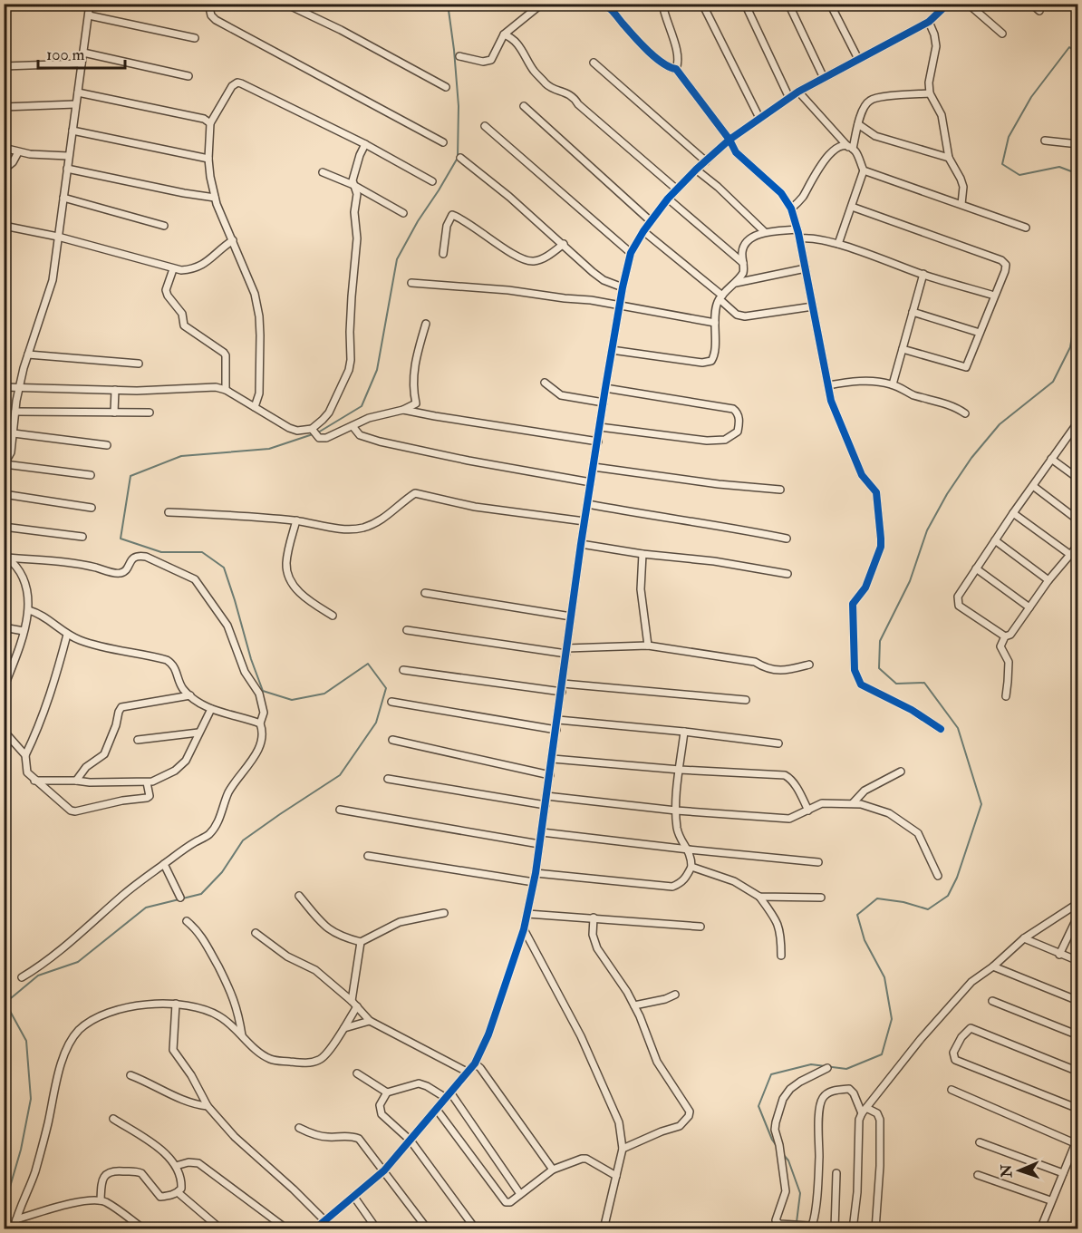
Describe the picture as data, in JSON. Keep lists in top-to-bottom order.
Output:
{
  "scale_bar": "100 m",
  "north": "left"
}
